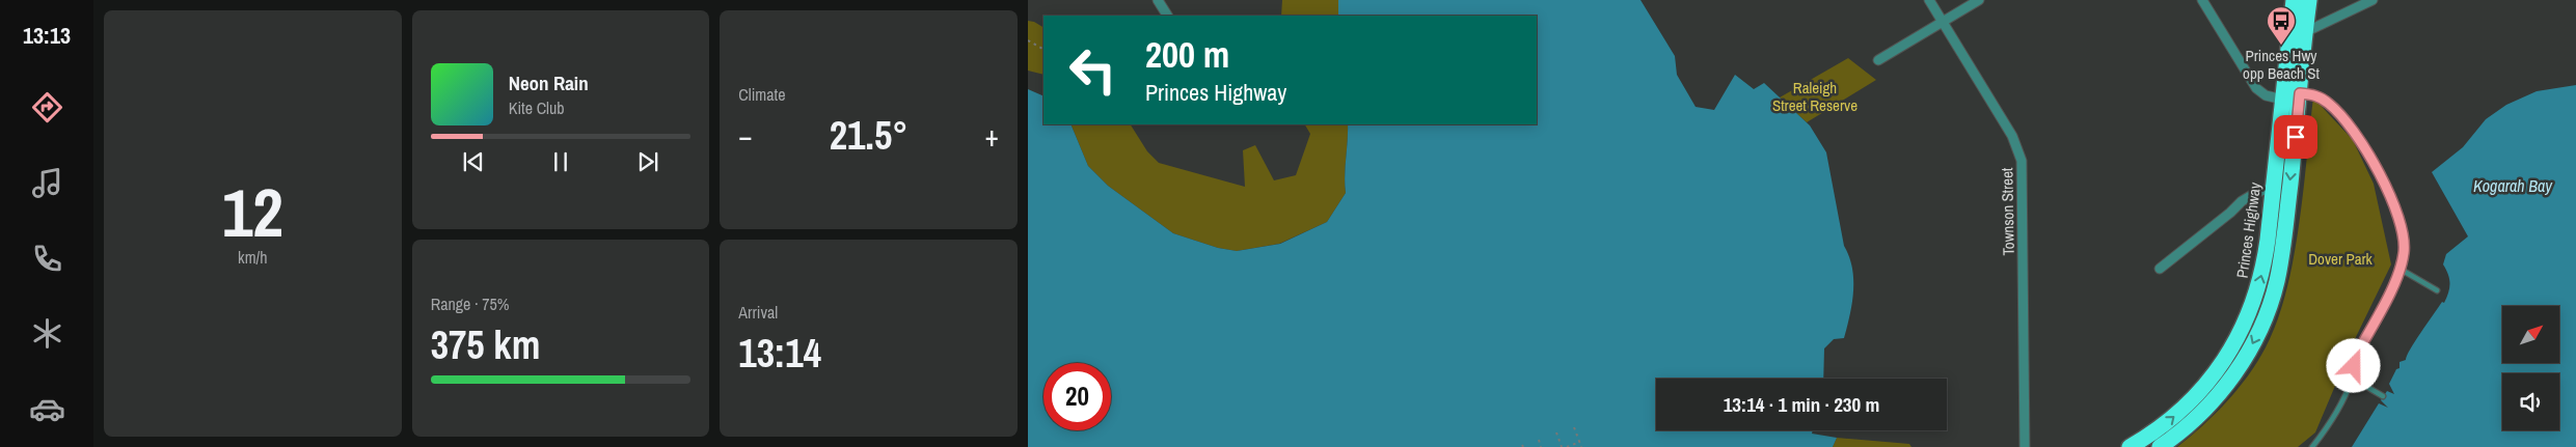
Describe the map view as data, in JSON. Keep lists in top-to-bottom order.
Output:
{
  "streets": {
    "highway": ["Princes Highway"],
    "street": ["Townson Street"]
  },
  "water": ["Kogarah Bay"],
  "parks": ["Raleigh Street Reserve", "Dover Park"],
  "places": {
    "bus stop": ["Princes Hwy opp Beach St"]
  },
  "north": "top right",
  "page": {
    "tabs": "13:13",
    "tile": [
      ["12", "km/h"],
      "Climate",
      ["Range · 75%", "375 km"],
      ["Arrival", "13:14"]
    ],
    "turn": ["200 m", "Princes Highway"],
    "song": ["Neon Rain", "Kite Club"],
    "heat": ["−", "21.5°", "+"],
    "limit": "20",
    "trip": "13:14 · 1 min · 230 m"
  }
}
